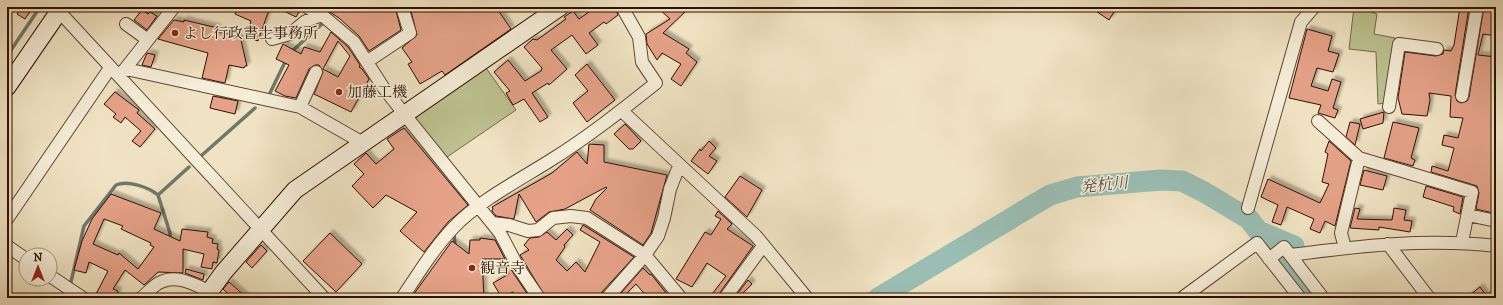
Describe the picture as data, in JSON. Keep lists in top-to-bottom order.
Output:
{
  "water": ["発杭川"],
  "places": ["よし行政書士事務所", "加藤工機", "観音寺"],
  "north": "top"
}
